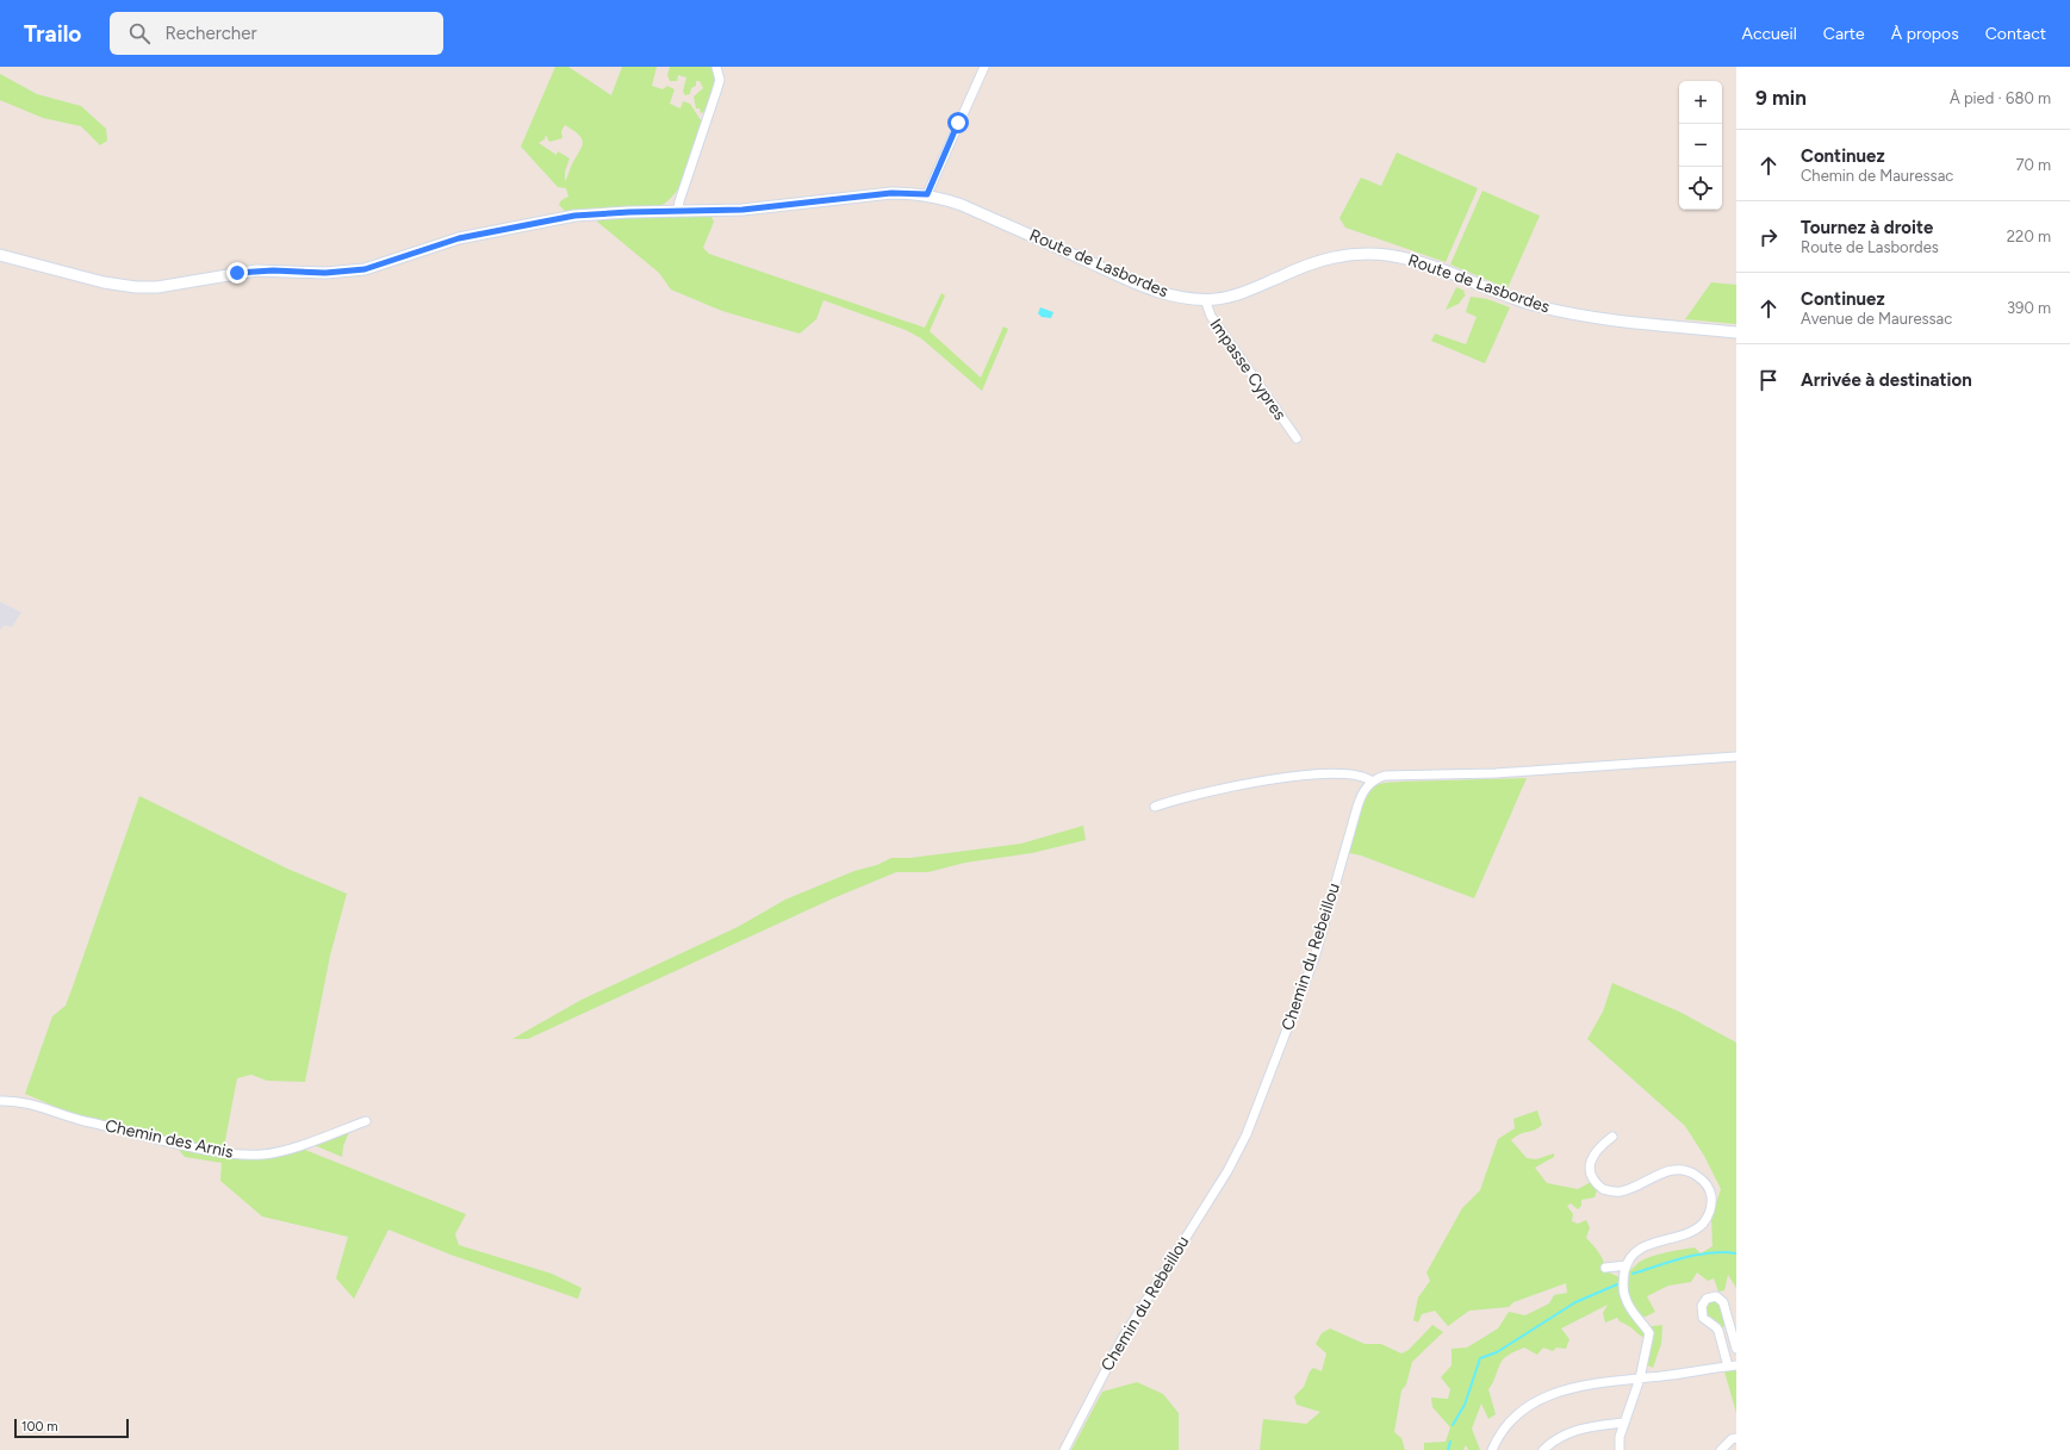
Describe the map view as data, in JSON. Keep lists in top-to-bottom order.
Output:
{
  "streets": {
    "street": [
      "Route de Lasbordes",
      "Impasse Cypres",
      "Chemin du Rebeillou",
      "Chemin des Arnis"
    ]
  },
  "crossings": [
    ["Route de Lasbordes", "Impasse Cypres"]
  ],
  "scale_bar": "100 m",
  "page": {
    "header": "Trailo",
    "search": "Rechercher",
    "nav": [
      "Accueil",
      "Carte",
      "À propos",
      "Contact"
    ],
    "heading": ["9 min", "À pied · 680 m"],
    "map_buttons": ["+", "−"],
    "list": [
      ["Continuez", "Chemin de Mauressac", "70 m"],
      ["Tournez à droite", "Route de Lasbordes", "220 m"],
      ["Continuez", "Avenue de Mauressac", "390 m"],
      "Arrivée à destination"
    ],
    "scale": "100 m"
  }
}
